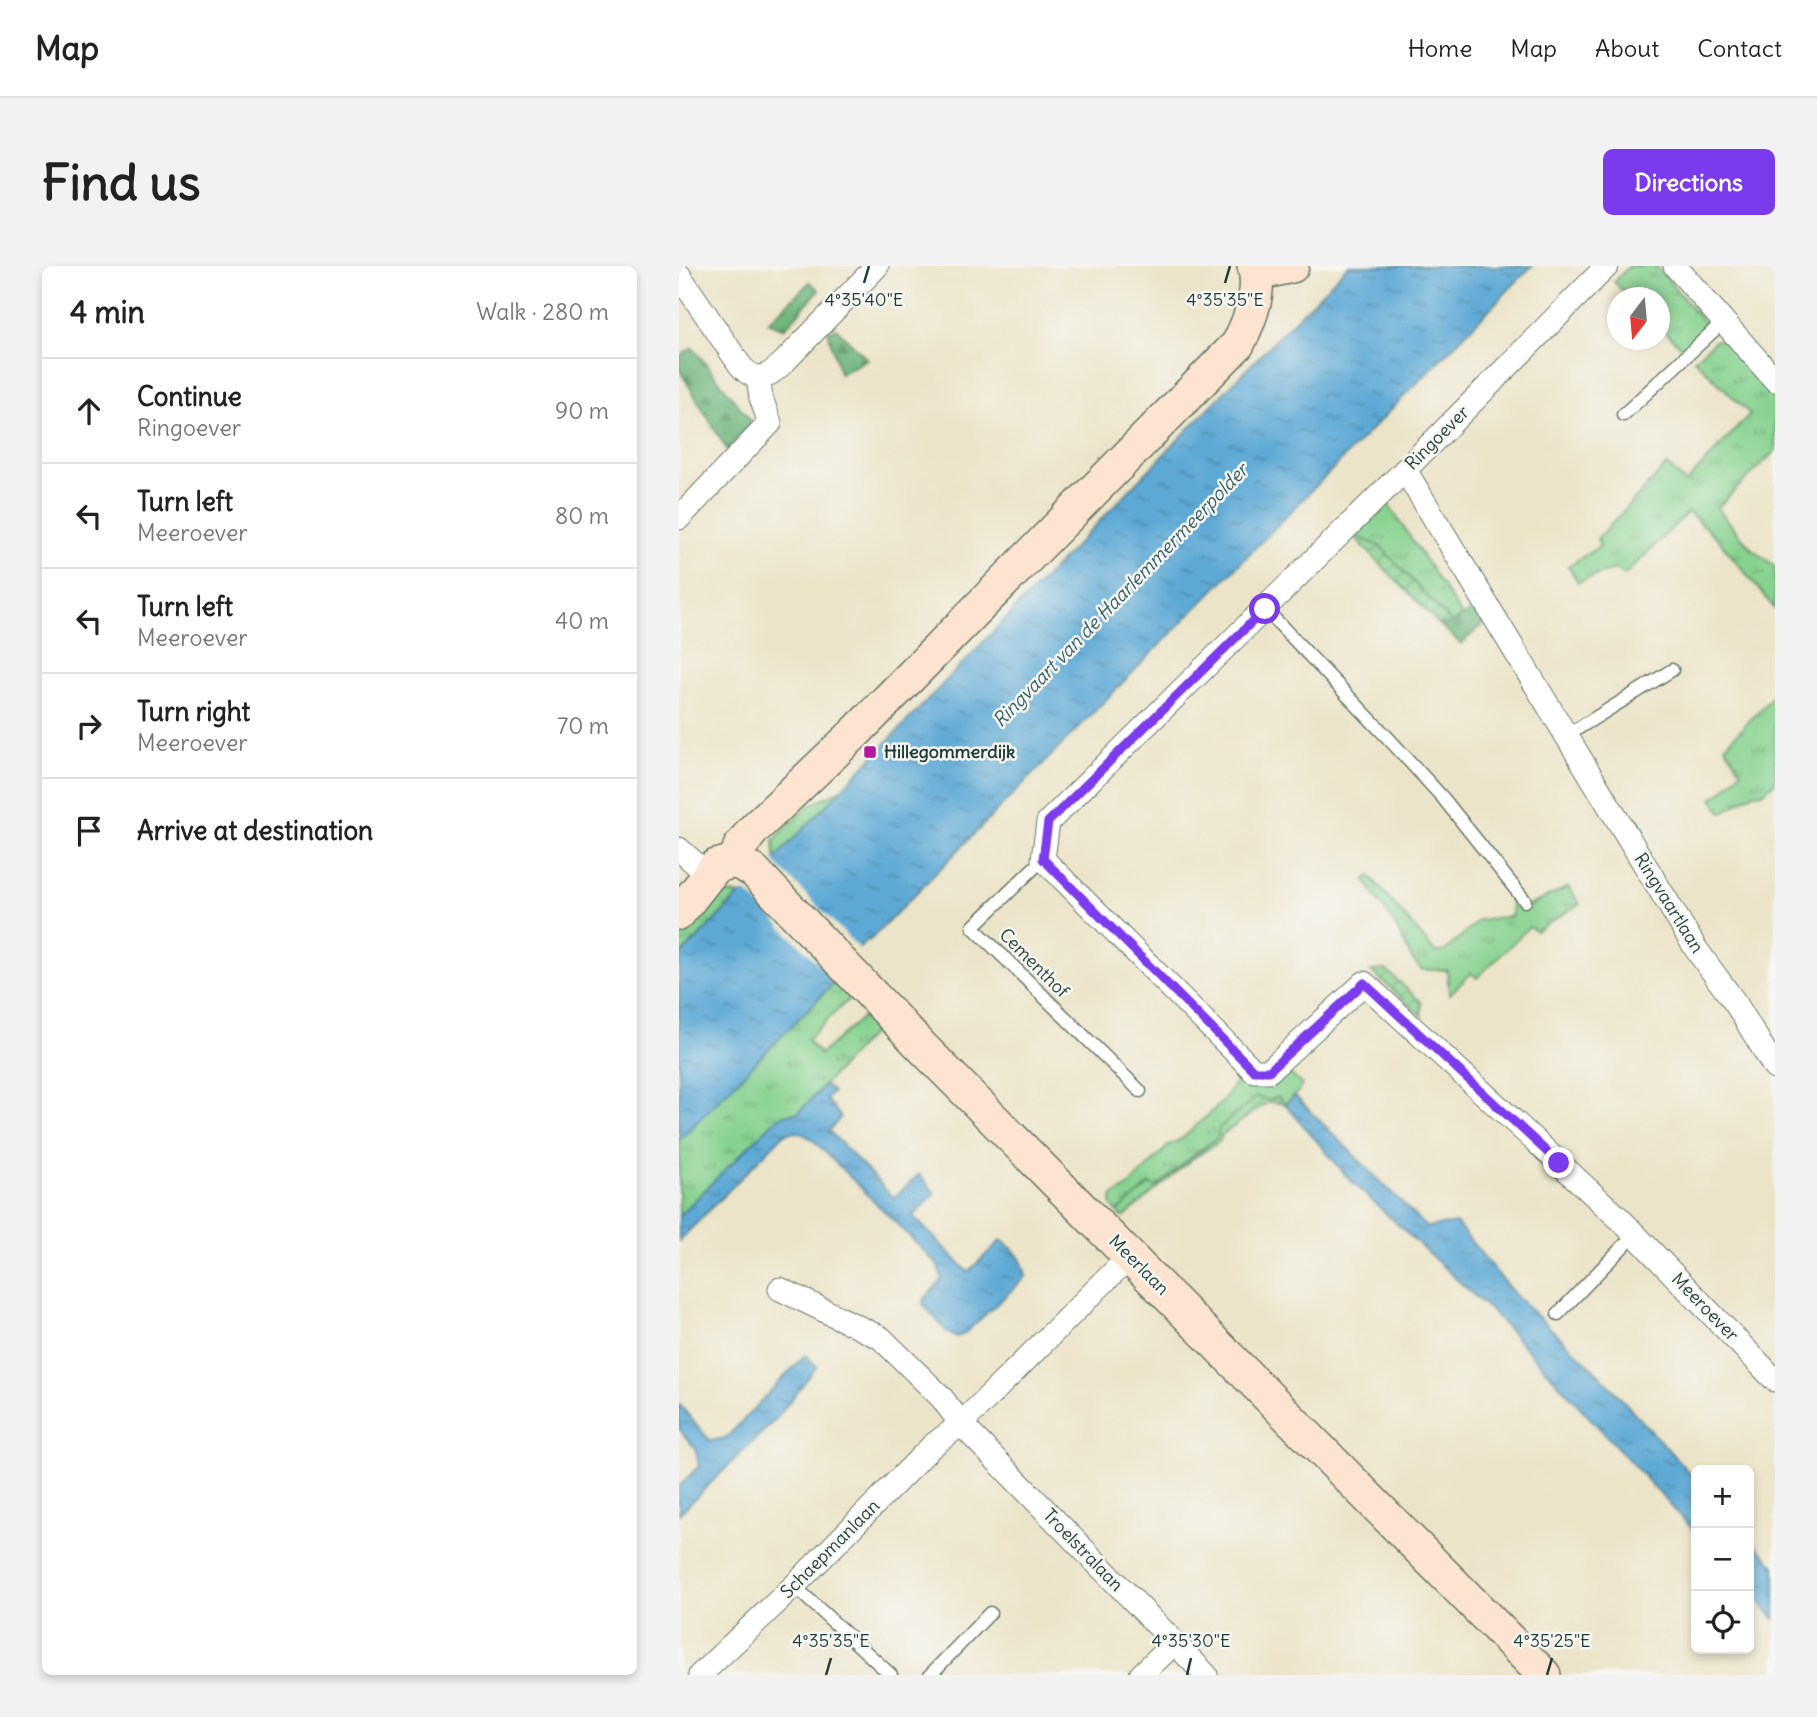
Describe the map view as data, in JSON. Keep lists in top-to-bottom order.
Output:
{
  "streets": {
    "street": [
      "Ringoever",
      "Ringvaartlaan",
      "Meerlaan",
      "Meeroever",
      "Schaepmanlaan",
      "Troelstralaan"
    ],
    "lane": ["Cementhof"]
  },
  "crossings": [
    ["Ringoever", "Ringvaartlaan"],
    ["Ringoever", "Cementhof"],
    ["Ringoever", "Meeroever"],
    ["Cementhof", "Meeroever"],
    ["Meerlaan", "Schaepmanlaan"],
    ["Schaepmanlaan", "Troelstralaan"]
  ],
  "water": ["Ringvaart van de Haarlemmermeerpolder"],
  "places": {
    "transit": ["Hillegommerdijk"]
  },
  "north": "bottom",
  "page": {
    "header": "Map",
    "nav": [
      "Home",
      "Map",
      "About",
      "Contact"
    ],
    "buttons": "Directions",
    "title": "Find us",
    "heading": ["4 min", "Walk · 280 m"],
    "list": [
      ["Continue", "Ringoever", "90 m"],
      ["Turn left", "Meeroever", "80 m"],
      ["Turn left", "Meeroever", "40 m"],
      ["Turn right", "Meeroever", "70 m"],
      "Arrive at destination"
    ],
    "map_buttons": ["+", "−"]
  },
  "coordinates": [
    "4°35'40\"E",
    "4°35'35\"E",
    "4°35'30\"E",
    "4°35'25\"E"
  ]
}
